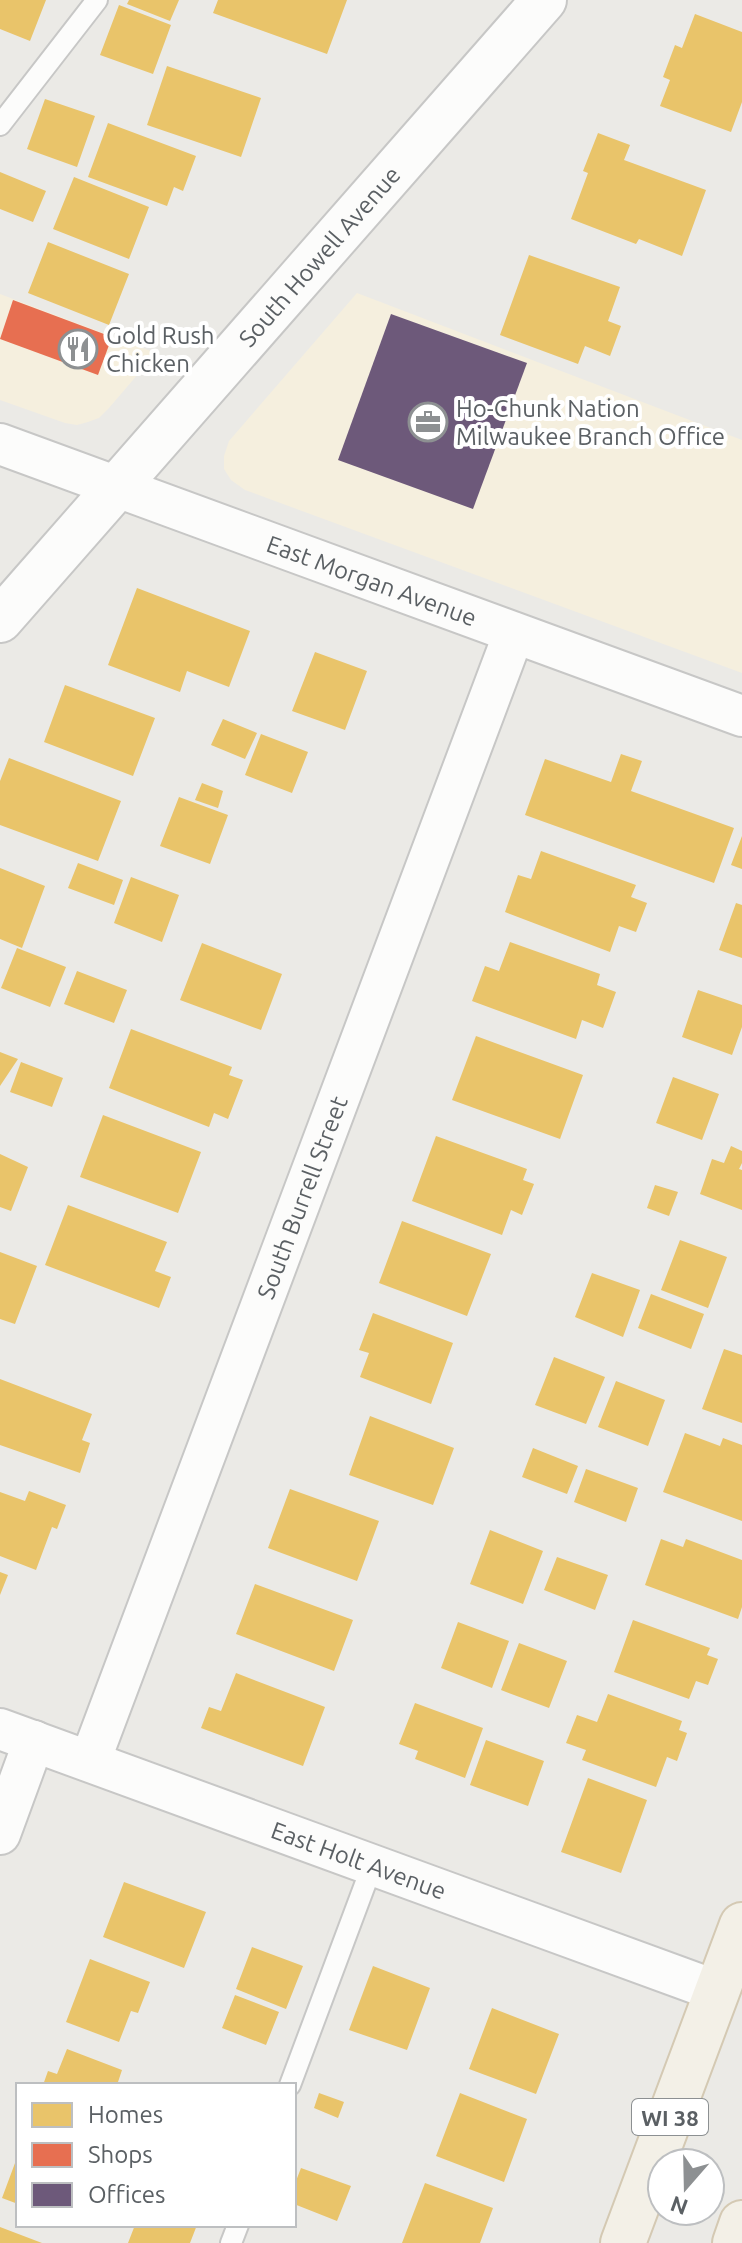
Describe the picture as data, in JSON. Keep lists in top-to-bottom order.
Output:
{
  "streets": {
    "main road": ["WI 38"],
    "street": [
      "South Howell Avenue",
      "East Morgan Avenue",
      "South Burrell Street",
      "East Holt Avenue"
    ]
  },
  "crossings": [
    ["South Howell Avenue", "East Morgan Avenue"],
    ["East Morgan Avenue", "South Burrell Street"],
    ["South Burrell Street", "East Holt Avenue"],
    ["East Holt Avenue", "WI 38"]
  ],
  "places": {
    "restaurant": ["Gold Rush Chicken"],
    "office": ["Ho-Chunk Nation Milwaukee Branch Office"]
  },
  "legend": ["Homes", "Shops", "Offices"],
  "north": "bottom"
}
